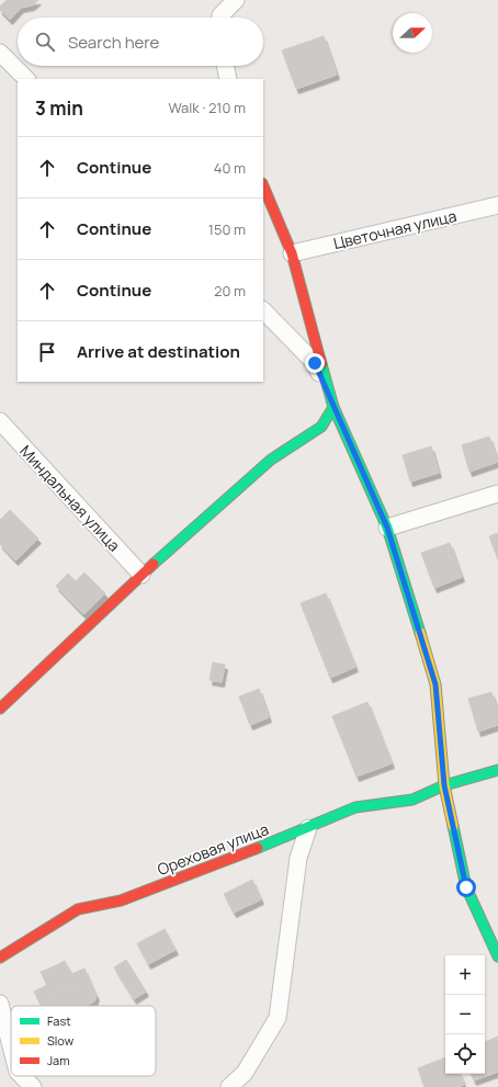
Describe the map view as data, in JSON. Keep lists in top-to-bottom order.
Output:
{
  "streets": {
    "street": ["Цветочная улица", "Миндальная улица", "Ореховая улица"]
  },
  "legend": ["Fast", "Slow", "Jam"],
  "north": "right",
  "page": {
    "search": "Search here",
    "heading": ["3 min", "Walk · 210 m"],
    "list": [
      ["Continue", "40 m"],
      ["Continue", "150 m"],
      ["Continue", "20 m"],
      "Arrive at destination"
    ],
    "map_buttons": ["+", "−"]
  }
}
